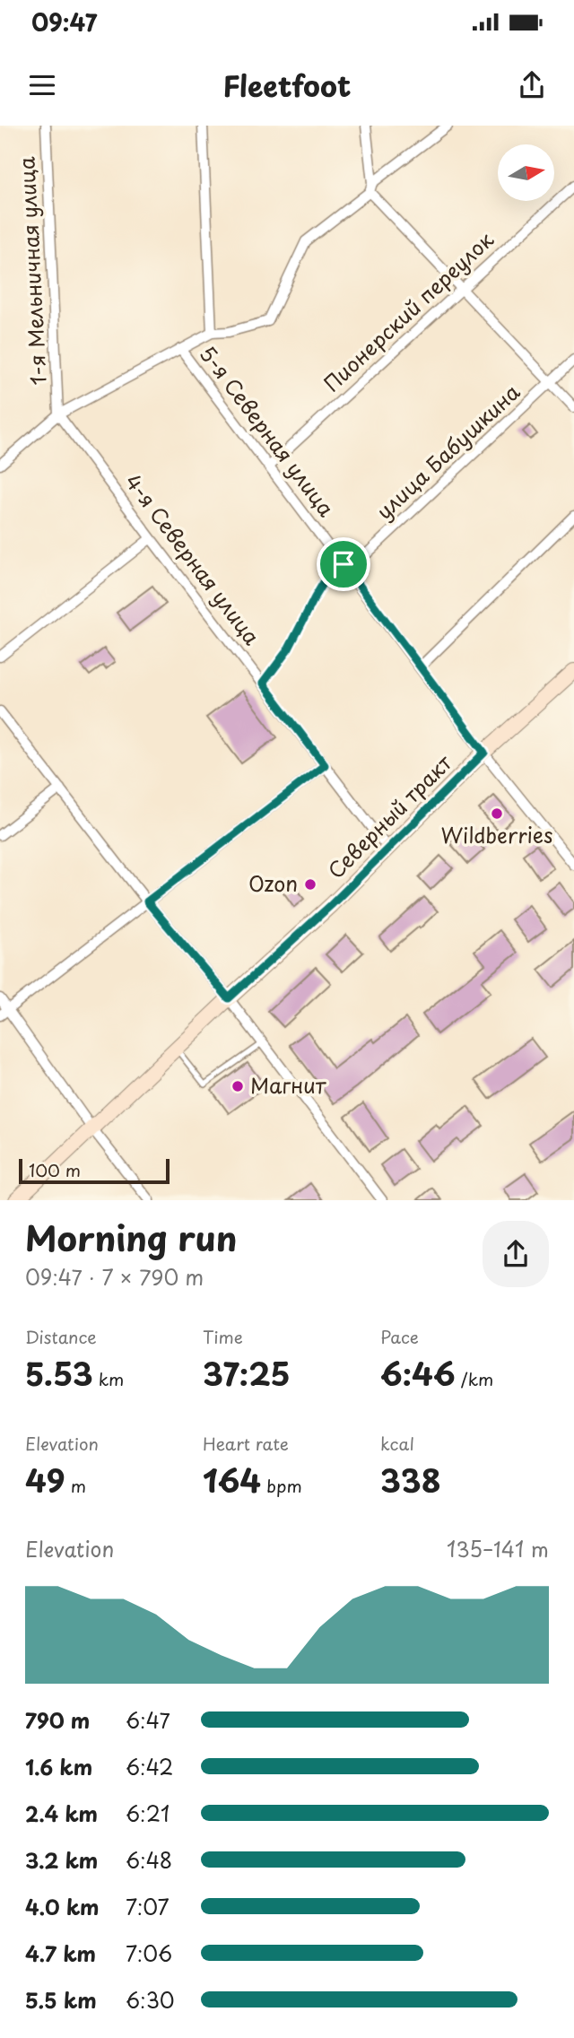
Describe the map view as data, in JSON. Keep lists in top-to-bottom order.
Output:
{
  "streets": {
    "street": [
      "1-я Мельничная улица",
      "Пионерский переулок",
      "5-я Северная улица",
      "улица Бабушкина",
      "4-я Северная улица",
      "Северный тракт"
    ]
  },
  "crossings": [
    ["1-я Мельничная улица", "4-я Северная улица"],
    ["Пионерский переулок", "5-я Северная улица"],
    ["5-я Северная улица", "улица Бабушкина"],
    ["5-я Северная улица", "Северный тракт"],
    ["4-я Северная улица", "Северный тракт"]
  ],
  "places": ["Wildberries", "Ozon", "Магнит"],
  "scale_bar": "100 m",
  "north": "right",
  "page": {
    "status": "09:47",
    "header": "Fleetfoot",
    "scale": "100 m",
    "heading": ["Morning run", "09:47 · 7 × 790 m"],
    "stats": [
      ["Distance", "5.53 km"],
      ["Time", "37:25"],
      ["Pace", "6:46 /km"],
      ["Elevation", "49 m"],
      ["Heart rate", "164 bpm"],
      ["kcal", "338"]
    ],
    "chart": ["Elevation", "135–141 m"],
    "list": [
      {
        "name": "790 m",
        "note": "6:47"
      },
      {
        "name": "1.6 km",
        "note": "6:42"
      },
      {
        "name": "2.4 km",
        "note": "6:21"
      },
      {
        "name": "3.2 km",
        "note": "6:48"
      },
      {
        "name": "4.0 km",
        "note": "7:07"
      },
      {
        "name": "4.7 km",
        "note": "7:06"
      },
      {
        "name": "5.5 km",
        "note": "6:30"
      }
    ]
  }
}
